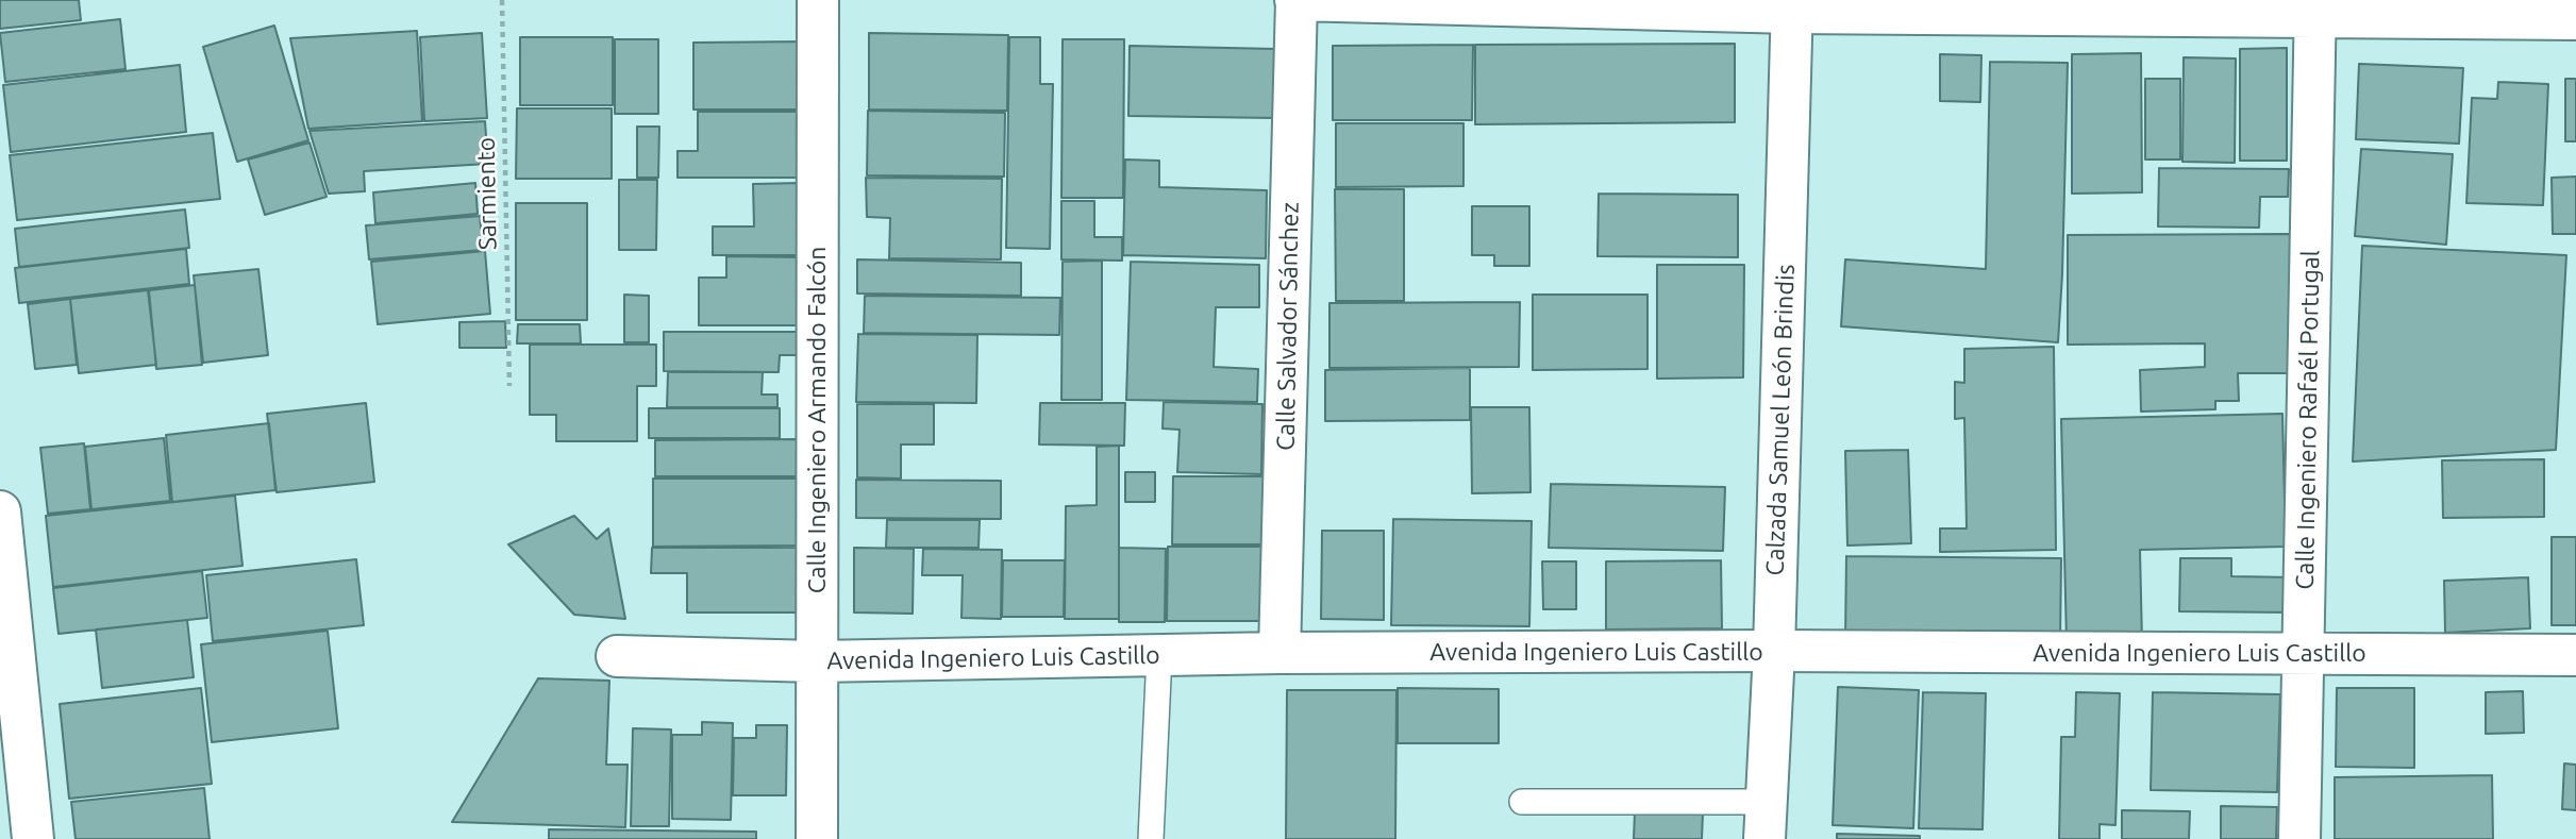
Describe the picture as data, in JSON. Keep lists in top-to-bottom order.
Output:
{
  "streets": {
    "street": [
      "Calle Salvador Sánchez",
      "Calle Ingeniero Armando Falcón",
      "Calzada Samuel León Brindis",
      "Calle Ingeniero Rafaél Portugal",
      "Avenida Ingeniero Luis Castillo"
    ],
    "path": ["Sarmiento"]
  },
  "crossings": [
    ["Calle Salvador Sánchez", "Avenida Ingeniero Luis Castillo"],
    ["Calle Ingeniero Armando Falcón", "Avenida Ingeniero Luis Castillo"],
    ["Calzada Samuel León Brindis", "Avenida Ingeniero Luis Castillo"],
    ["Calle Ingeniero Rafaél Portugal", "Avenida Ingeniero Luis Castillo"]
  ]
}
